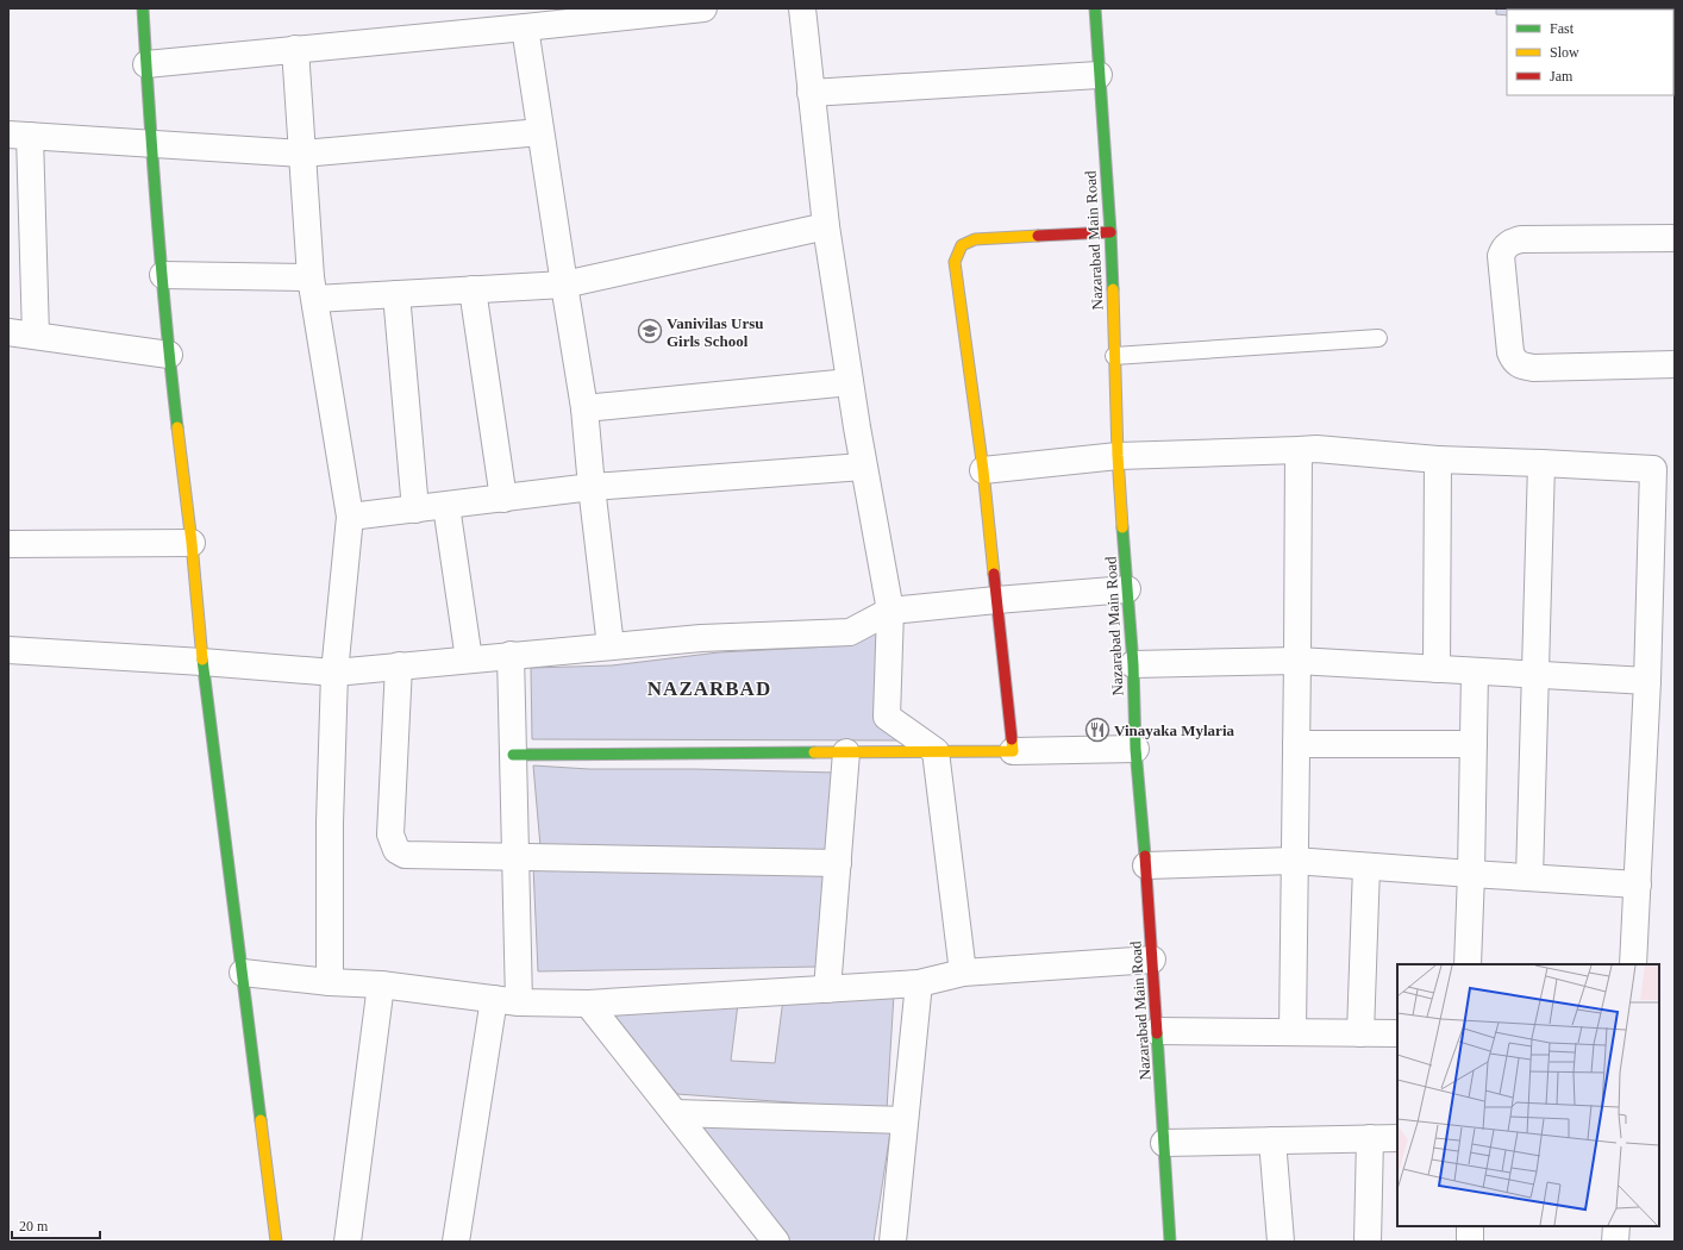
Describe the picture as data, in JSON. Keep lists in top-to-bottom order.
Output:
{
  "streets": {
    "street": ["Nazarabad Main Road"]
  },
  "districts": ["NAZARBAD"],
  "places": {
    "school or university": ["Vanivilas Ursu Girls School"],
    "restaurant": ["Vinayaka Mylaria"]
  },
  "legend": ["Fast", "Slow", "Jam"],
  "scale_bar": "20 m"
}
